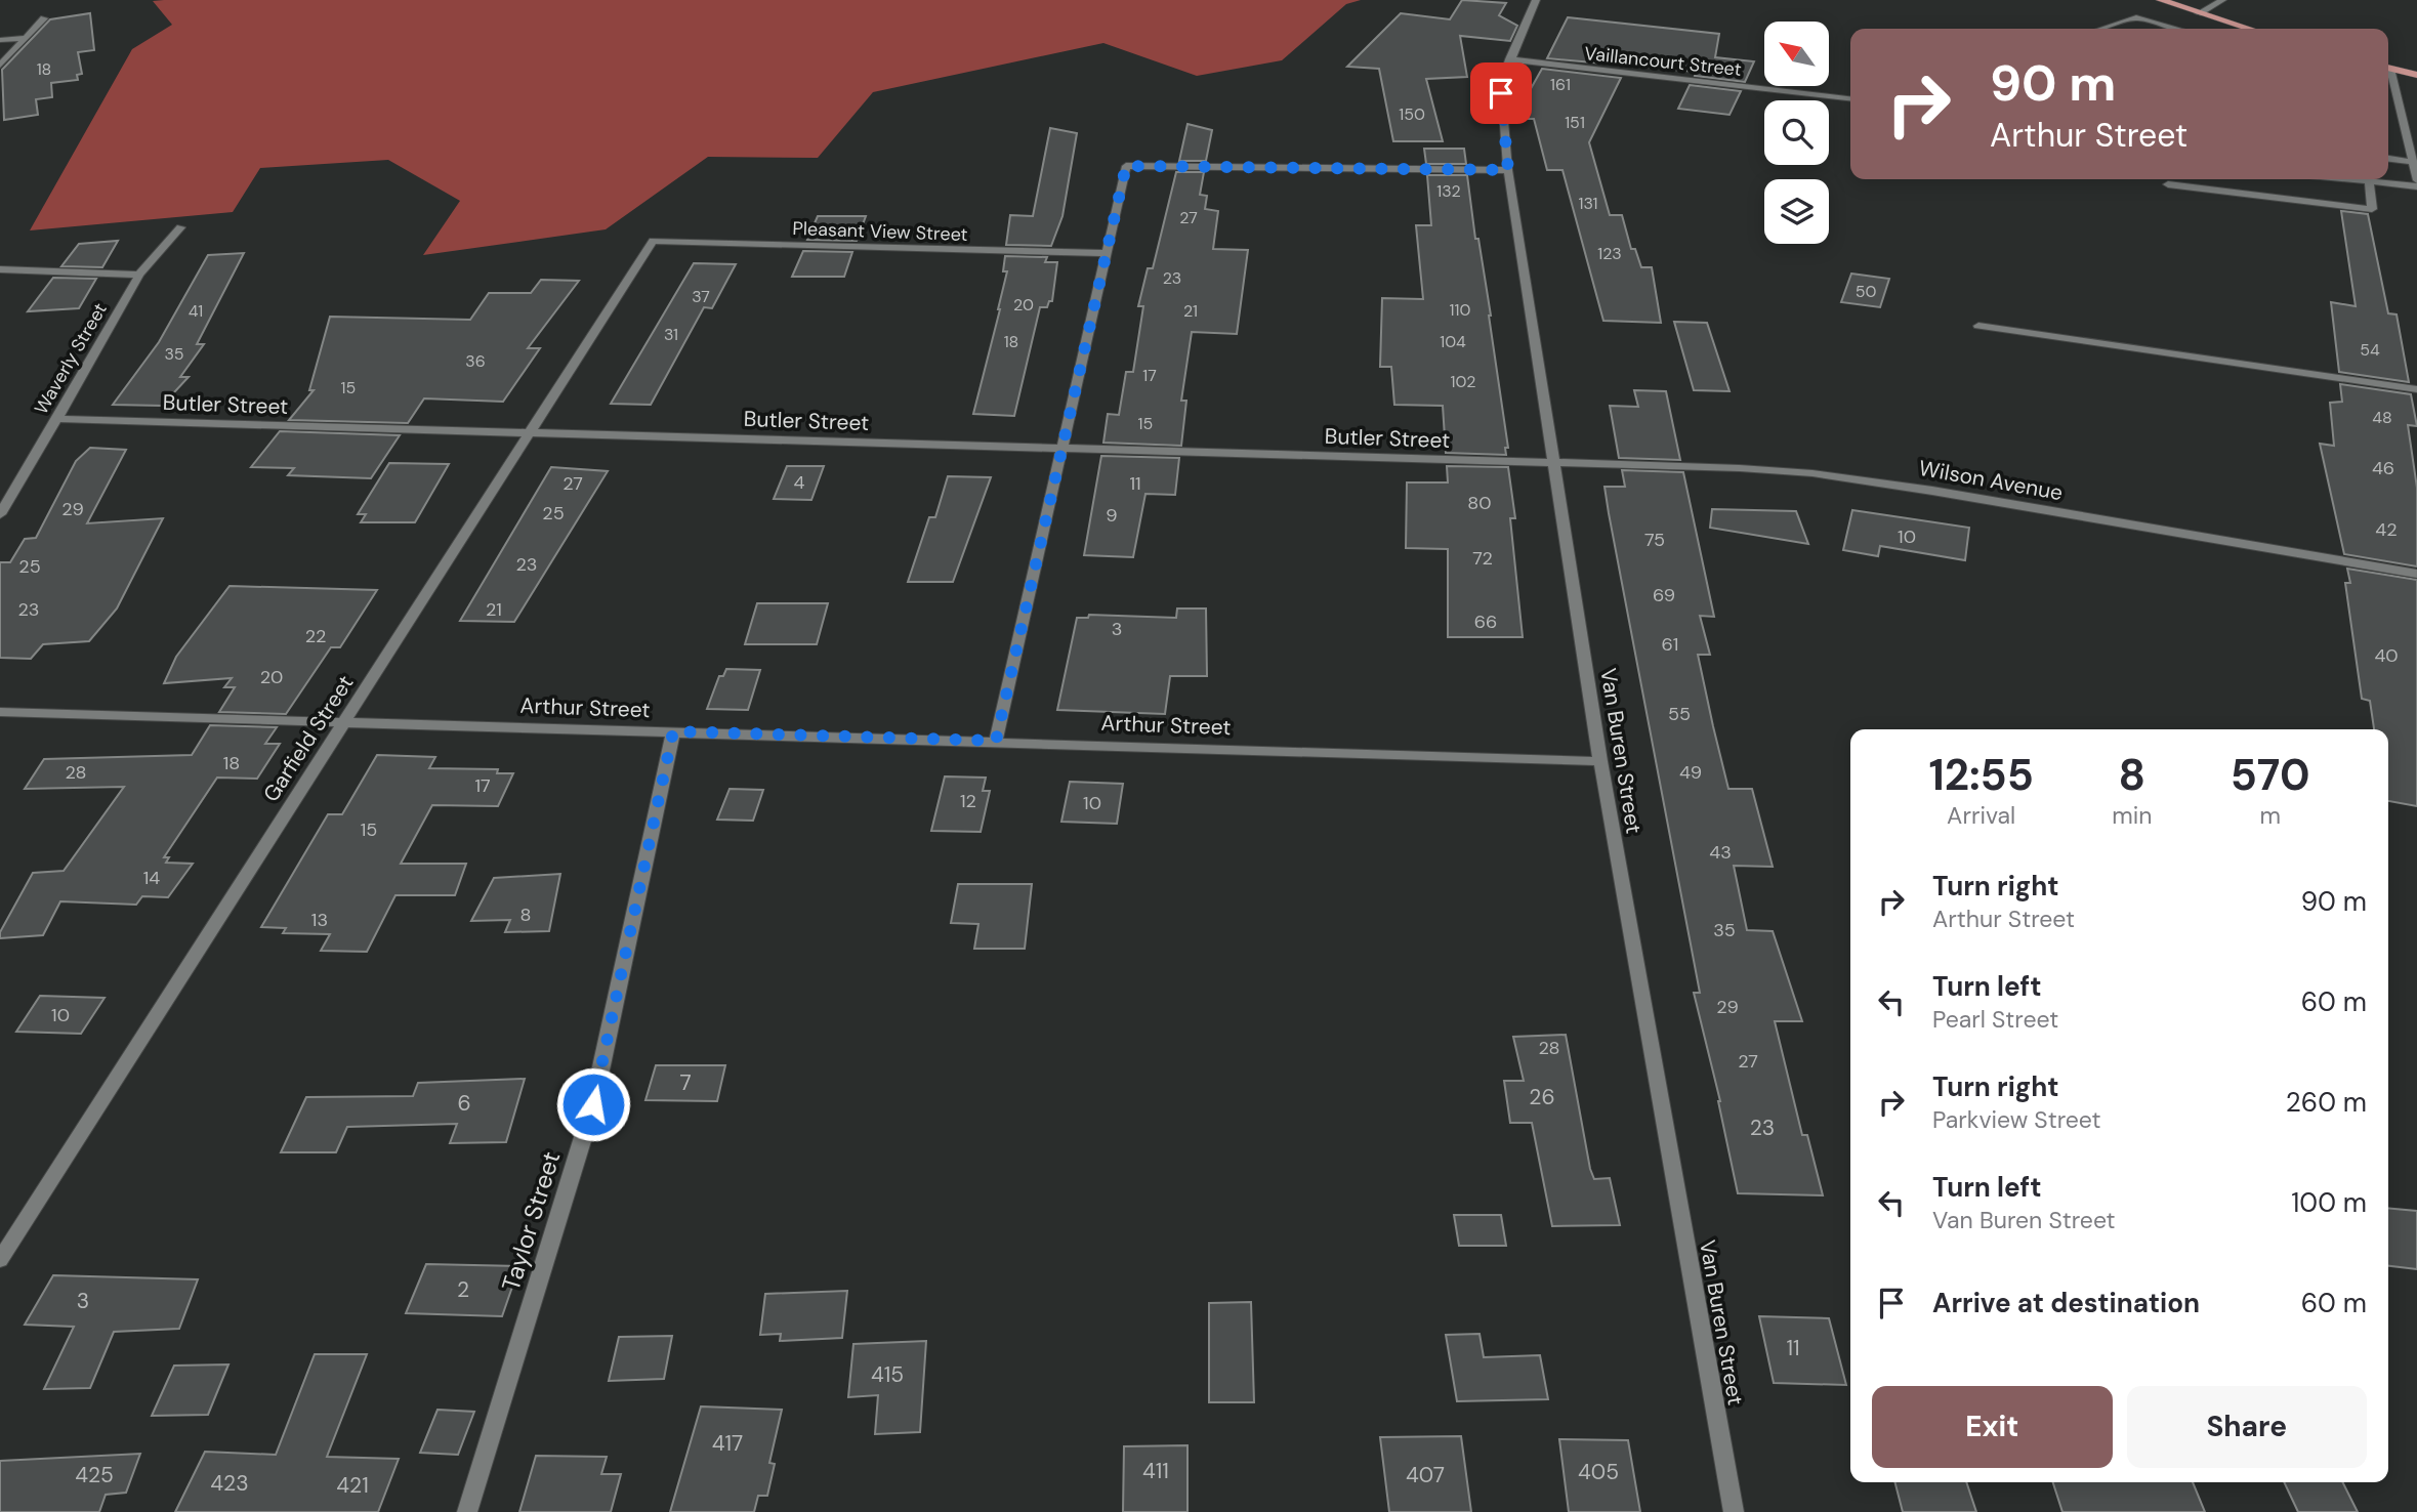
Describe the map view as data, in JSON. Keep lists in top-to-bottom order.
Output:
{
  "streets": {
    "street": [
      "Vaillancourt Street",
      "Pleasant View Street",
      "Waverly Street",
      "Butler Street",
      "Wilson Avenue",
      "Arthur Street",
      "Garfield Street",
      "Van Buren Street",
      "Taylor Street"
    ]
  },
  "crossings": [
    ["Vaillancourt Street", "Van Buren Street"],
    ["Pleasant View Street", "Garfield Street"],
    ["Waverly Street", "Butler Street"],
    ["Butler Street", "Wilson Avenue"],
    ["Butler Street", "Garfield Street"],
    ["Butler Street", "Van Buren Street"],
    ["Wilson Avenue", "Van Buren Street"],
    ["Arthur Street", "Garfield Street"],
    ["Arthur Street", "Van Buren Street"],
    ["Arthur Street", "Taylor Street"]
  ],
  "house_numbers": [
    "18",
    "161",
    "150",
    "151",
    "132",
    "131",
    "27",
    "123",
    "23",
    "50",
    "37",
    "20",
    "110",
    "41",
    "21",
    "31",
    "18",
    "104",
    "54",
    "35",
    "36",
    "17",
    "102",
    "15",
    "48",
    "15",
    "46",
    "4",
    "27",
    "11",
    "80",
    "29",
    "25",
    "9",
    "42",
    "10",
    "75",
    "72",
    "23",
    "25",
    "69",
    "23",
    "21",
    "66",
    "3",
    "22",
    "61",
    "40",
    "20",
    "55",
    "18",
    "28",
    "49",
    "17",
    "12",
    "10",
    "15",
    "43",
    "14",
    "8",
    "13",
    "35",
    "29",
    "10",
    "28",
    "27",
    "7",
    "26",
    "6",
    "23",
    "2",
    "3",
    "11",
    "415",
    "417",
    "411",
    "405",
    "425",
    "407",
    "423",
    "421"
  ],
  "north": "top left",
  "page": {
    "turn": ["90 m", "Arthur Street"],
    "eta": [
      "12:55",
      "Arrival",
      "8",
      "min",
      "570",
      "m"
    ],
    "list": [
      {
        "name": "Turn right",
        "note": "Arthur Street",
        "value": "90 m"
      },
      {
        "name": "Turn left",
        "note": "Pearl Street",
        "value": "60 m"
      },
      {
        "name": "Turn right",
        "note": "Parkview Street",
        "value": "260 m"
      },
      {
        "name": "Turn left",
        "note": "Van Buren Street",
        "value": "100 m"
      },
      {
        "name": "Arrive at destination",
        "value": "60 m"
      }
    ],
    "buttons": ["Exit", "Share"]
  }
}
